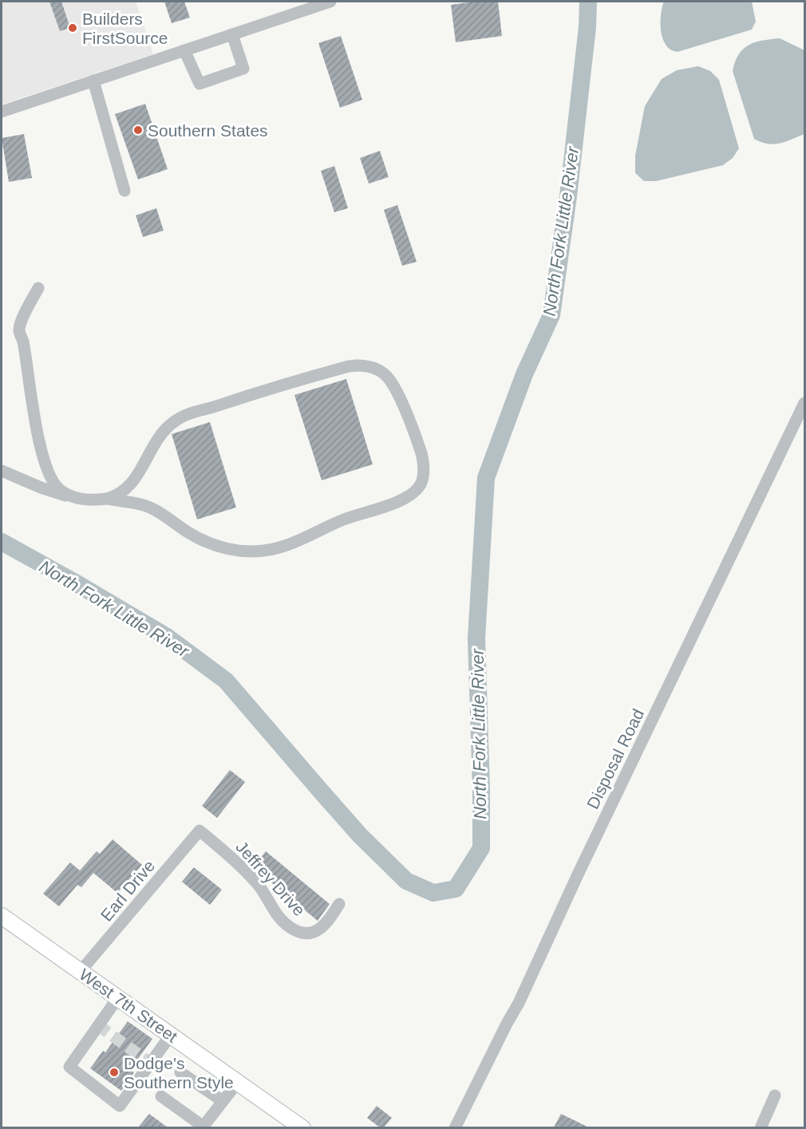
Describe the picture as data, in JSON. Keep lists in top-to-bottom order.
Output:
{
  "streets": {
    "main road": ["West 7th Street"],
    "street": ["Disposal Road", "Jeffrey Drive", "Earl Drive"]
  },
  "crossings": [
    ["Jeffrey Drive", "Earl Drive"],
    ["Earl Drive", "West 7th Street"]
  ],
  "water": ["North Fork Little River"],
  "places": ["Builders FirstSource", "Southern States", "Dodge's Southern Style"]
}
